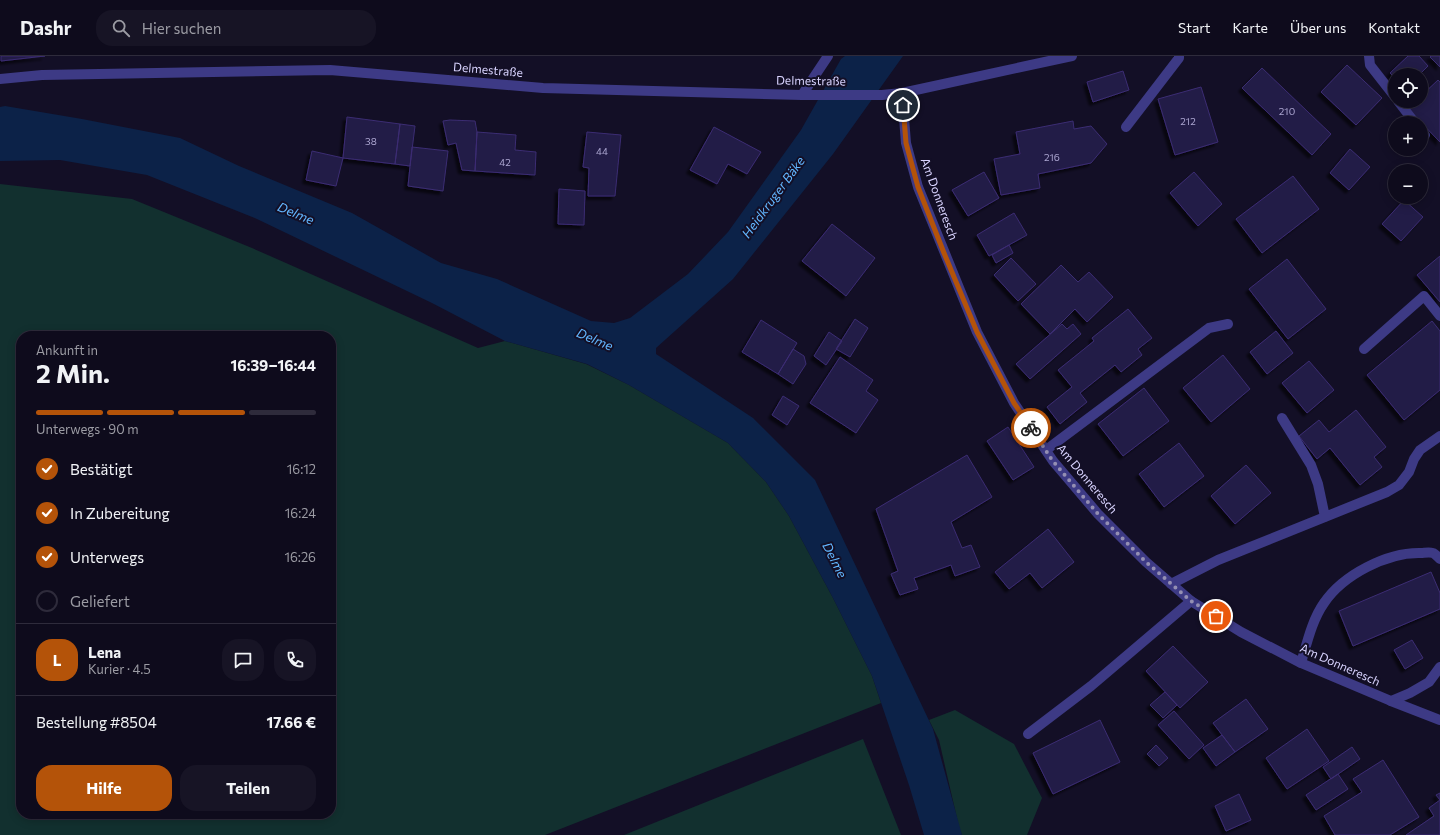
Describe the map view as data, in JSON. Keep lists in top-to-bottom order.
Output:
{
  "streets": {
    "street": ["Delmestraße", "Am Donneresch"]
  },
  "crossings": [
    ["Delmestraße", "Am Donneresch"]
  ],
  "water": ["Heidkruger Bäke", "Delme"],
  "house_numbers": [
    "210",
    "212",
    "38",
    "44",
    "216",
    "42"
  ],
  "page": {
    "header": "Dashr",
    "search": "Hier suchen",
    "nav": [
      "Start",
      "Karte",
      "Über uns",
      "Kontakt"
    ],
    "map_buttons": ["+", "−"],
    "heading": ["2 Min.", "Ankunft in", "16:39–16:44"],
    "panel": [
      "Lena",
      "Kurier · 4.5",
      "Bestellung #8504",
      "17.66 €"
    ],
    "bar": "Unterwegs · 90 m",
    "list": [
      ["Bestätigt", "16:12"],
      ["In Zubereitung", "16:24"],
      ["Unterwegs", "16:26"],
      "Geliefert"
    ],
    "round": "L",
    "buttons": ["Hilfe", "Teilen"]
  }
}
